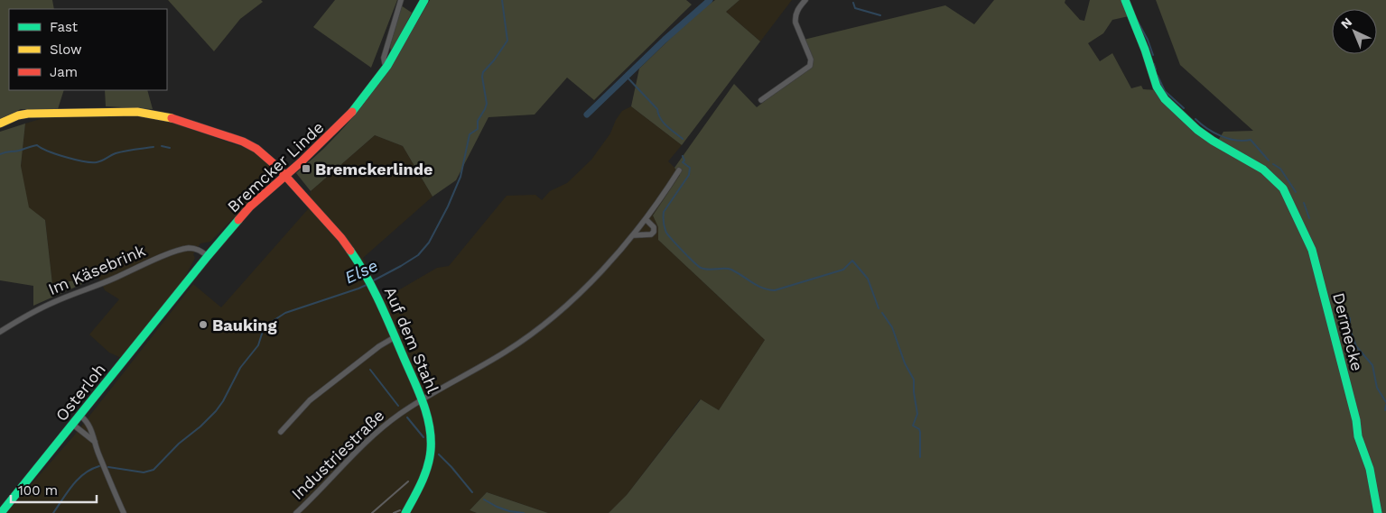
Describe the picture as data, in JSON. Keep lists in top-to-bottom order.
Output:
{
  "streets": {
    "street": [
      "Bremcker Linde",
      "Im Käsebrink",
      "Dermecke",
      "Auf dem Stahl",
      "Osterloh",
      "Industriestraße"
    ]
  },
  "crossings": [
    ["Bremcker Linde", "Im Käsebrink"],
    ["Bremcker Linde", "Auf dem Stahl"],
    ["Bremcker Linde", "Osterloh"],
    ["Auf dem Stahl", "Industriestraße"]
  ],
  "water": ["Else"],
  "places": {
    "transit": ["Bremckerlinde"],
    "other": ["Bauking"]
  },
  "legend": ["Fast", "Slow", "Jam"],
  "scale_bar": "100 m",
  "north": "top left"
}
